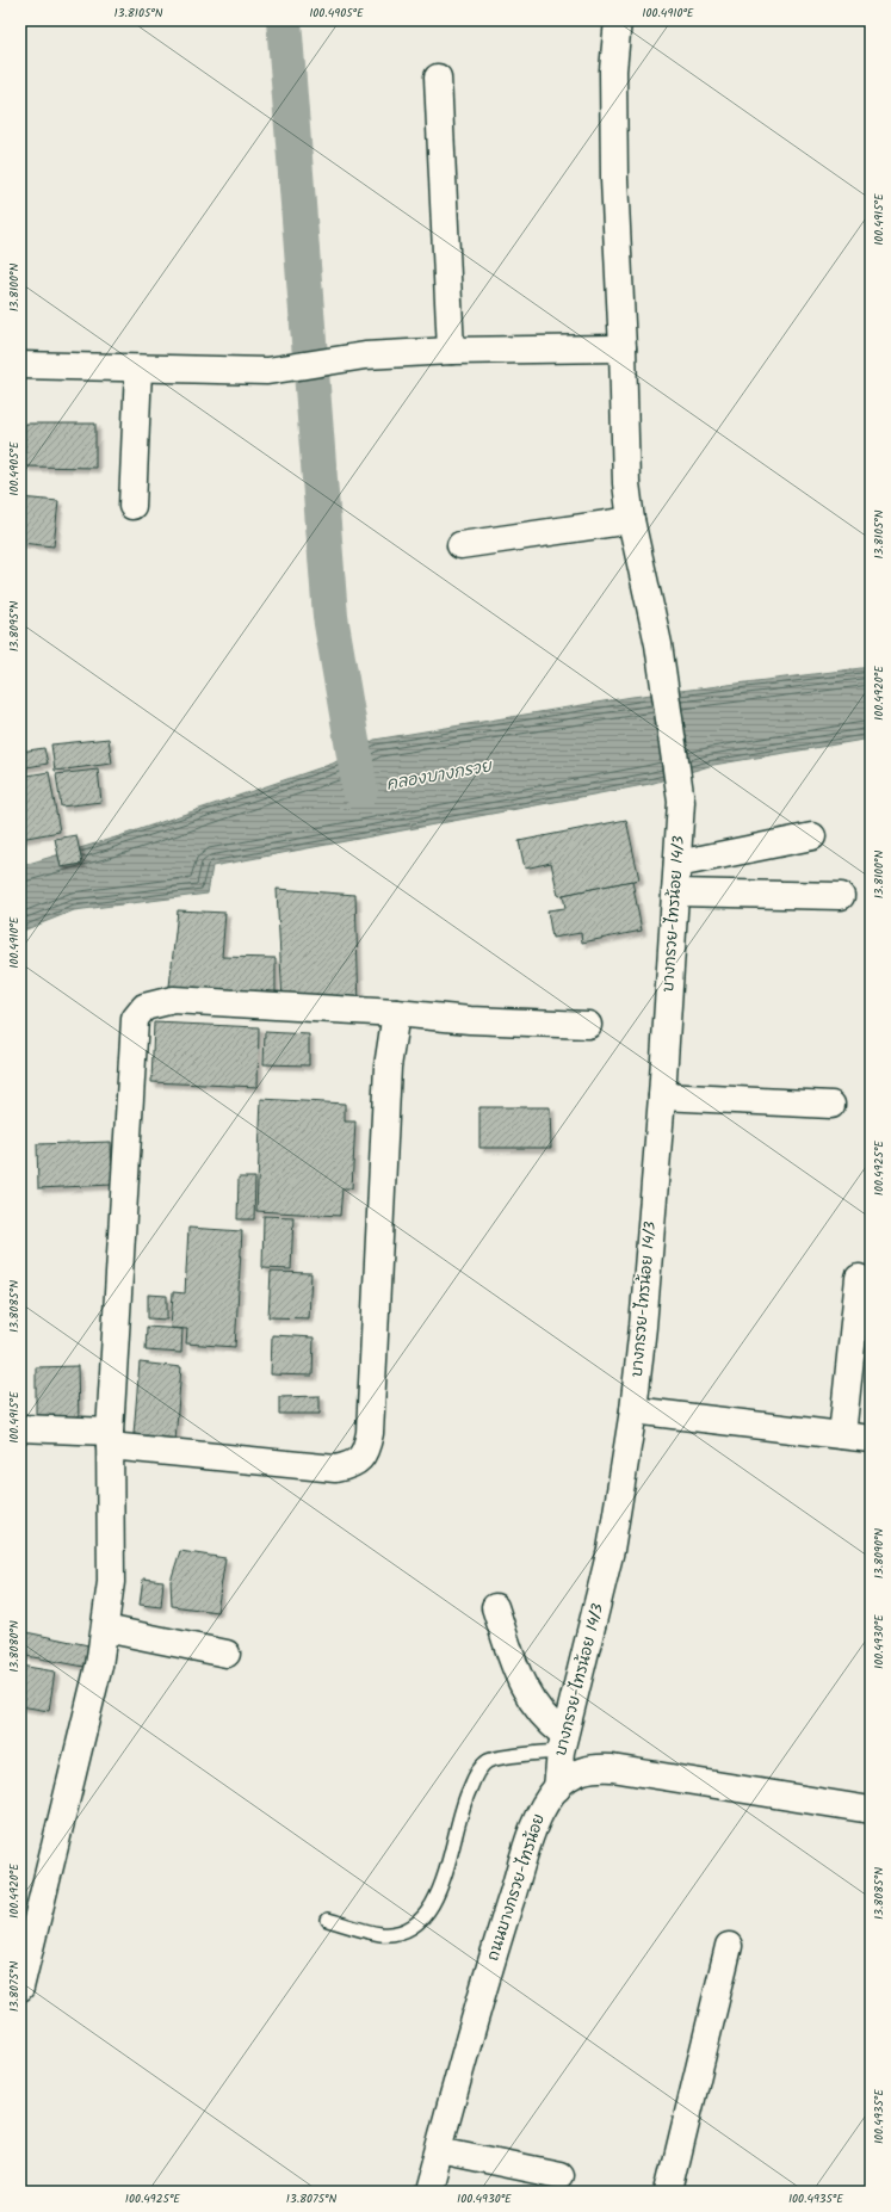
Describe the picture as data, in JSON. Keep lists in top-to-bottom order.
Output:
{
  "streets": {
    "street": ["บางกรวย-ไทรน้อย 14/3", "ถนนบางกรวย-ไทรน้อย"]
  },
  "crossings": [
    ["บางกรวย-ไทรน้อย 14/3", "ถนนบางกรวย-ไทรน้อย"]
  ],
  "water": ["คลองบางกรวย"],
  "coordinates": [
    "13.8105°N",
    "100.4905°E",
    "100.4910°E",
    "100.4915°E",
    "13.8100°N",
    "13.8095°N",
    "100.4920°E",
    "100.4925°E",
    "13.8085°N",
    "13.8090°N",
    "100.4930°E",
    "13.8080°N",
    "13.8075°N",
    "100.4935°E"
  ]
}
